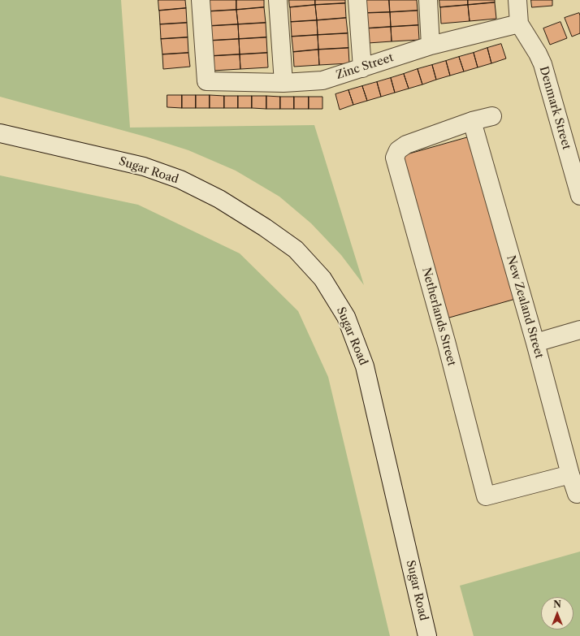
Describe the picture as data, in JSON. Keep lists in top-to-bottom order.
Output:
{
  "streets": {
    "street": [
      "Zinc Street",
      "Denmark Street",
      "Sugar Road",
      "New Zealand Street",
      "Netherlands Street"
    ]
  },
  "crossings": [
    ["Zinc Street", "Denmark Street"],
    ["New Zealand Street", "Netherlands Street"]
  ],
  "north": "top"
}
